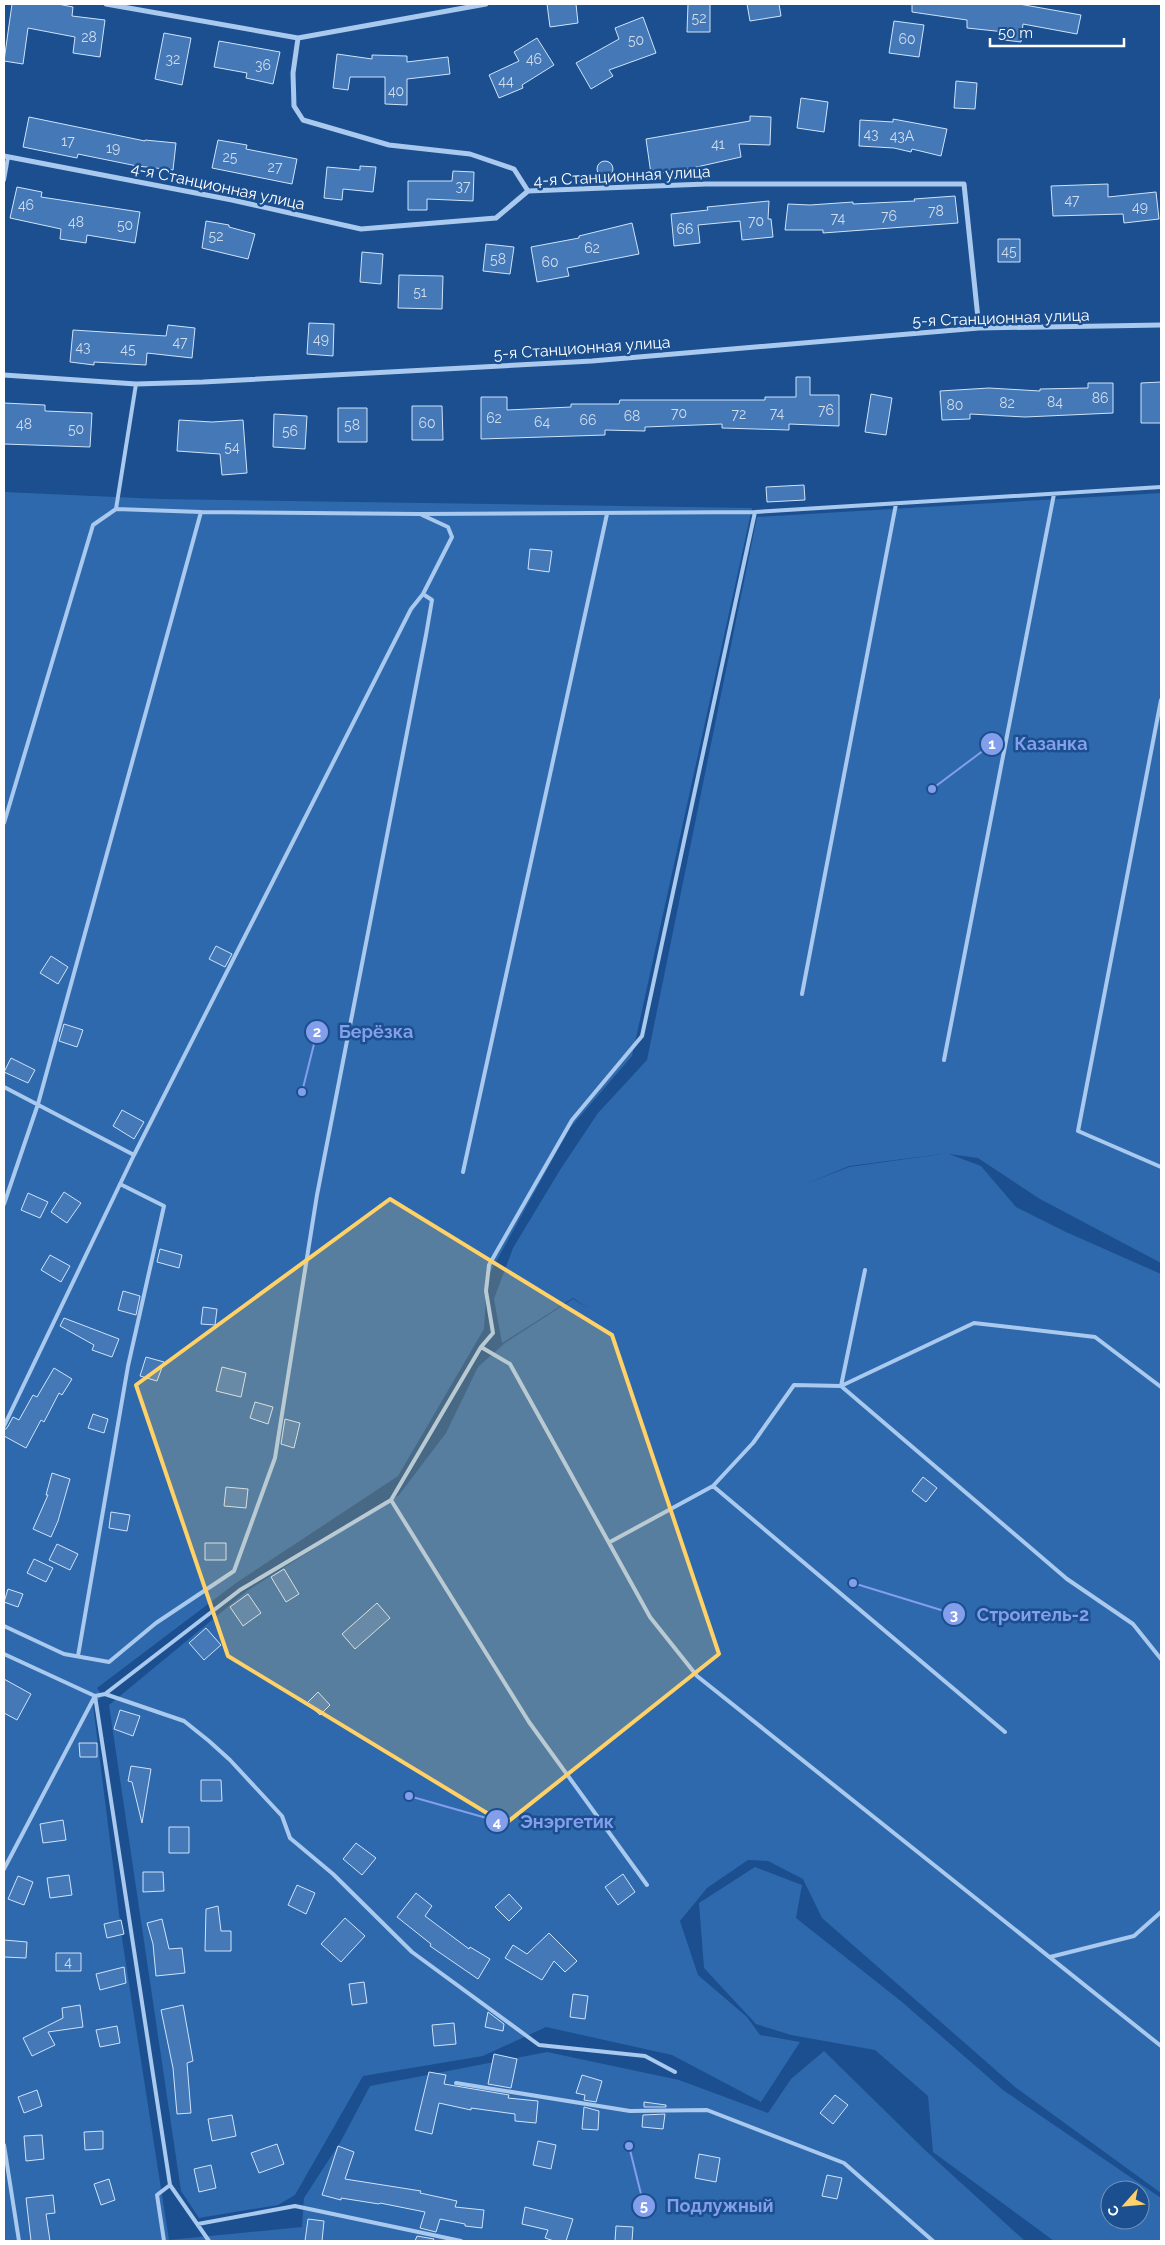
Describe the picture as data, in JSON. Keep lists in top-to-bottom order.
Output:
{
  "streets": {
    "street": ["4-я Станционная улица", "5-я Станционная улица"]
  },
  "crossings": [
    ["4-я Станционная улица", "5-я Станционная улица"]
  ],
  "places": [
    "Казанка",
    "Берёзка",
    "Строитель-2",
    "Энэргетик",
    "Подлужный"
  ],
  "house_numbers": [
    "52",
    "28",
    "60",
    "50",
    "32",
    "46",
    "36",
    "44",
    "40",
    "43",
    "43А",
    "17",
    "41",
    "19",
    "25",
    "27",
    "37",
    "47",
    "46",
    "49",
    "78",
    "76",
    "74",
    "70",
    "48",
    "50",
    "66",
    "52",
    "62",
    "45",
    "58",
    "60",
    "51",
    "49",
    "47",
    "43",
    "45",
    "86",
    "84",
    "82",
    "80",
    "76",
    "70",
    "74",
    "72",
    "68",
    "62",
    "66",
    "64",
    "60",
    "48",
    "58",
    "50",
    "56",
    "54",
    "4"
  ],
  "scale_bar": "50 m",
  "north": "bottom left"
}
